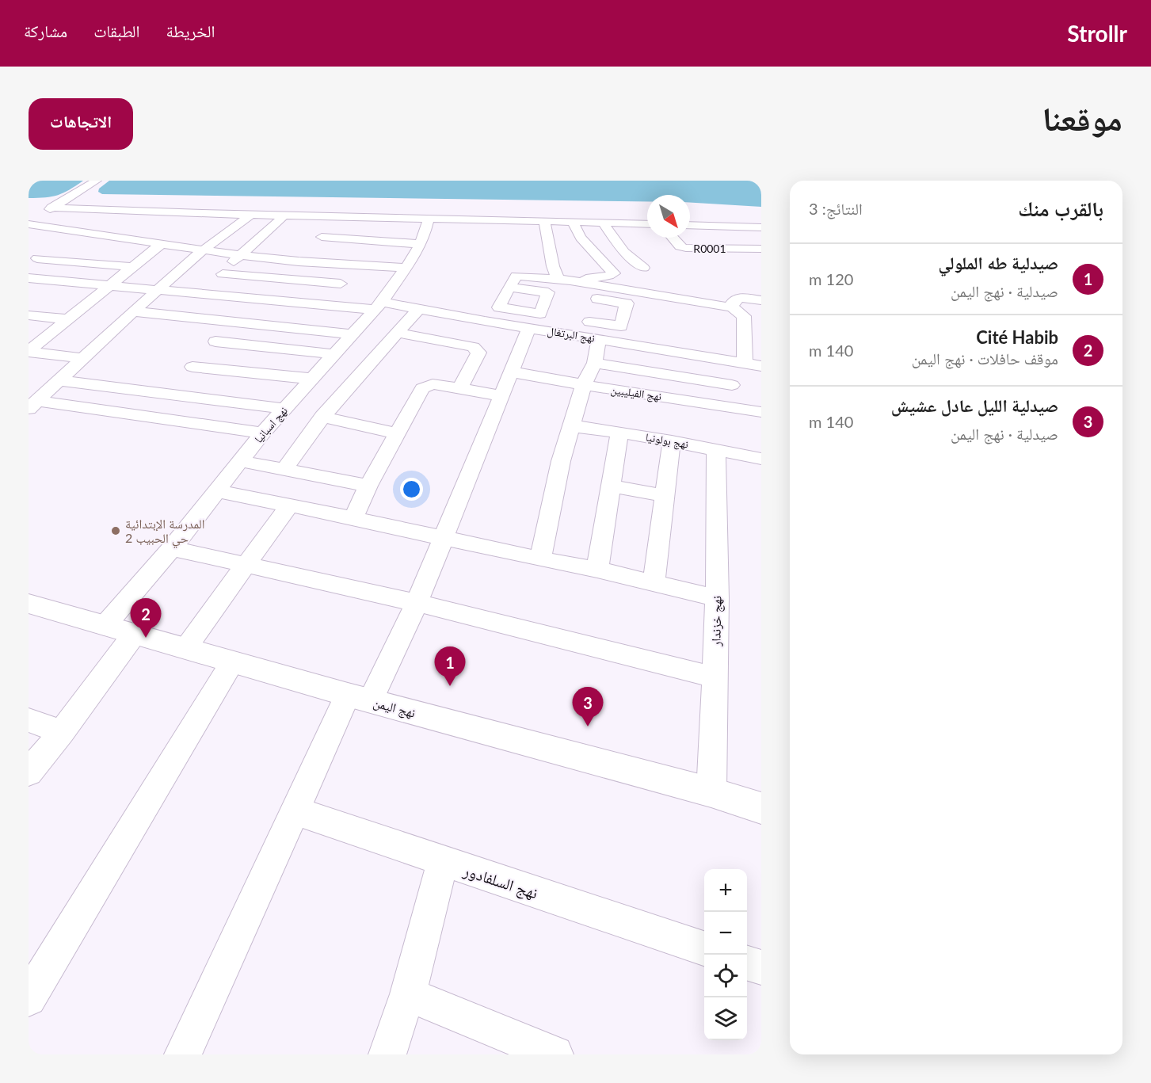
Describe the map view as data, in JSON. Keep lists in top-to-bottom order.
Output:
{
  "streets": {
    "main road": ["نهج اليمن"],
    "street": [
      "R0001",
      "نهج البرتغال",
      "نهج الفيليبين",
      "نهج اسبانيا",
      "نهج بولونيا",
      "نهج خزندار",
      "نهج السلفادور"
    ]
  },
  "crossings": [
    ["نهج البرتغال", "نهج اسبانيا"],
    ["نهج اسبانيا", "نهج اليمن"],
    ["نهج بولونيا", "نهج خزندار"],
    ["نهج خزندار", "نهج اليمن"]
  ],
  "places": ["المدرسة الإبتدائية حي الحبيب 2"],
  "north": "bottom right",
  "page": {
    "header": "Strollr",
    "nav": ["الخريطة", "الطبقات", "مشاركة"],
    "title": "موقعنا",
    "buttons": "الاتجاهات",
    "heading": ["بالقرب منك", "النتائج: 3"],
    "list": [
      {
        "mark": "1",
        "name": "صيدلية طه الملولي",
        "note": "صيدلية · نهج اليمن",
        "value": "120 m"
      },
      {
        "mark": "2",
        "name": "Cité Habib",
        "note": "موقف حافلات · نهج اليمن",
        "value": "140 m"
      },
      {
        "mark": "3",
        "name": "صيدلية الليل عادل عشيش",
        "note": "صيدلية · نهج اليمن",
        "value": "140 m"
      }
    ],
    "pins": ["2", "1", "3"],
    "map_buttons": ["+", "−"]
  }
}
